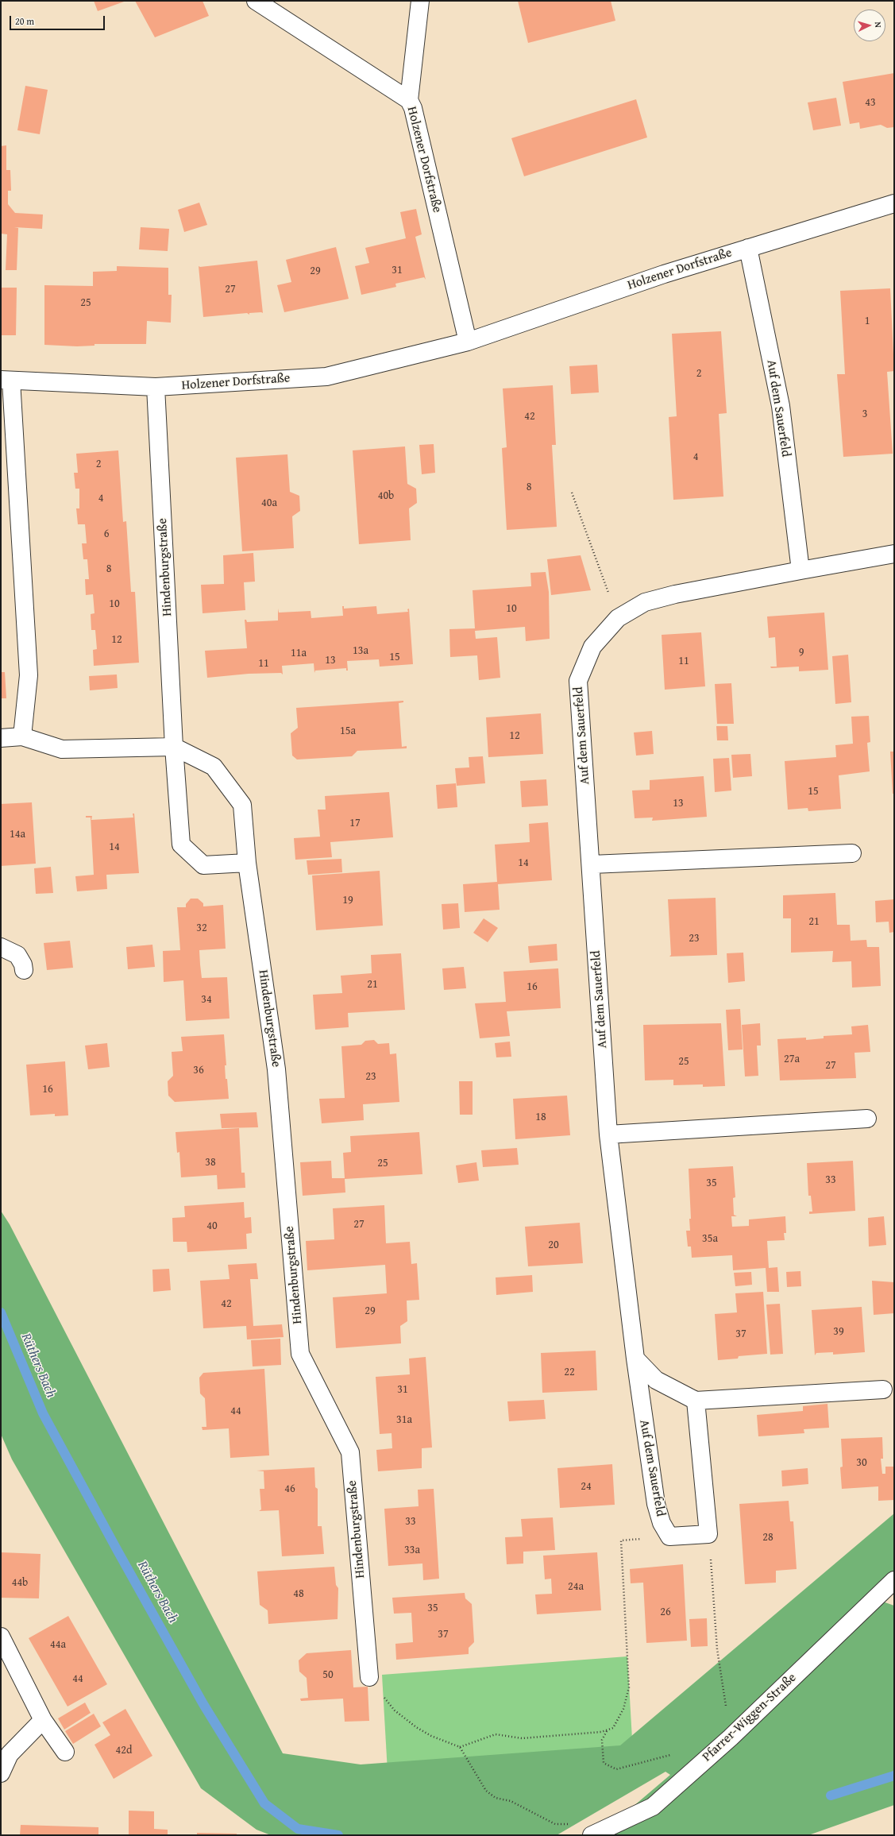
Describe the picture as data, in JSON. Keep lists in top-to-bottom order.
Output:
{
  "streets": {
    "street": [
      "Holzener Dorfstraße",
      "Auf dem Sauerfeld",
      "Hindenburgstraße",
      "Pfarrer-Wiggen-Straße"
    ]
  },
  "crossings": [
    ["Holzener Dorfstraße", "Auf dem Sauerfeld"],
    ["Holzener Dorfstraße", "Hindenburgstraße"]
  ],
  "water": ["Rüthers Bach"],
  "house_numbers": [
    "43",
    "31",
    "29",
    "27",
    "25",
    "1",
    "2",
    "3",
    "42",
    "4",
    "2",
    "8",
    "40b",
    "4",
    "40a",
    "6",
    "8",
    "10",
    "10",
    "12",
    "13a",
    "9",
    "11a",
    "15",
    "13",
    "11",
    "11",
    "15a",
    "12",
    "15",
    "13",
    "17",
    "14a",
    "14",
    "14",
    "19",
    "21",
    "32",
    "23",
    "21",
    "16",
    "34",
    "27a",
    "25",
    "27",
    "36",
    "23",
    "16",
    "18",
    "38",
    "25",
    "33",
    "35",
    "27",
    "40",
    "35a",
    "20",
    "42",
    "29",
    "39",
    "37",
    "22",
    "31",
    "44",
    "31a",
    "30",
    "24",
    "46",
    "33",
    "28",
    "33a",
    "44b",
    "24a",
    "48",
    "35",
    "26",
    "37",
    "44a",
    "50",
    "44",
    "42d"
  ],
  "scale_bar": "20 m",
  "north": "right"
}
